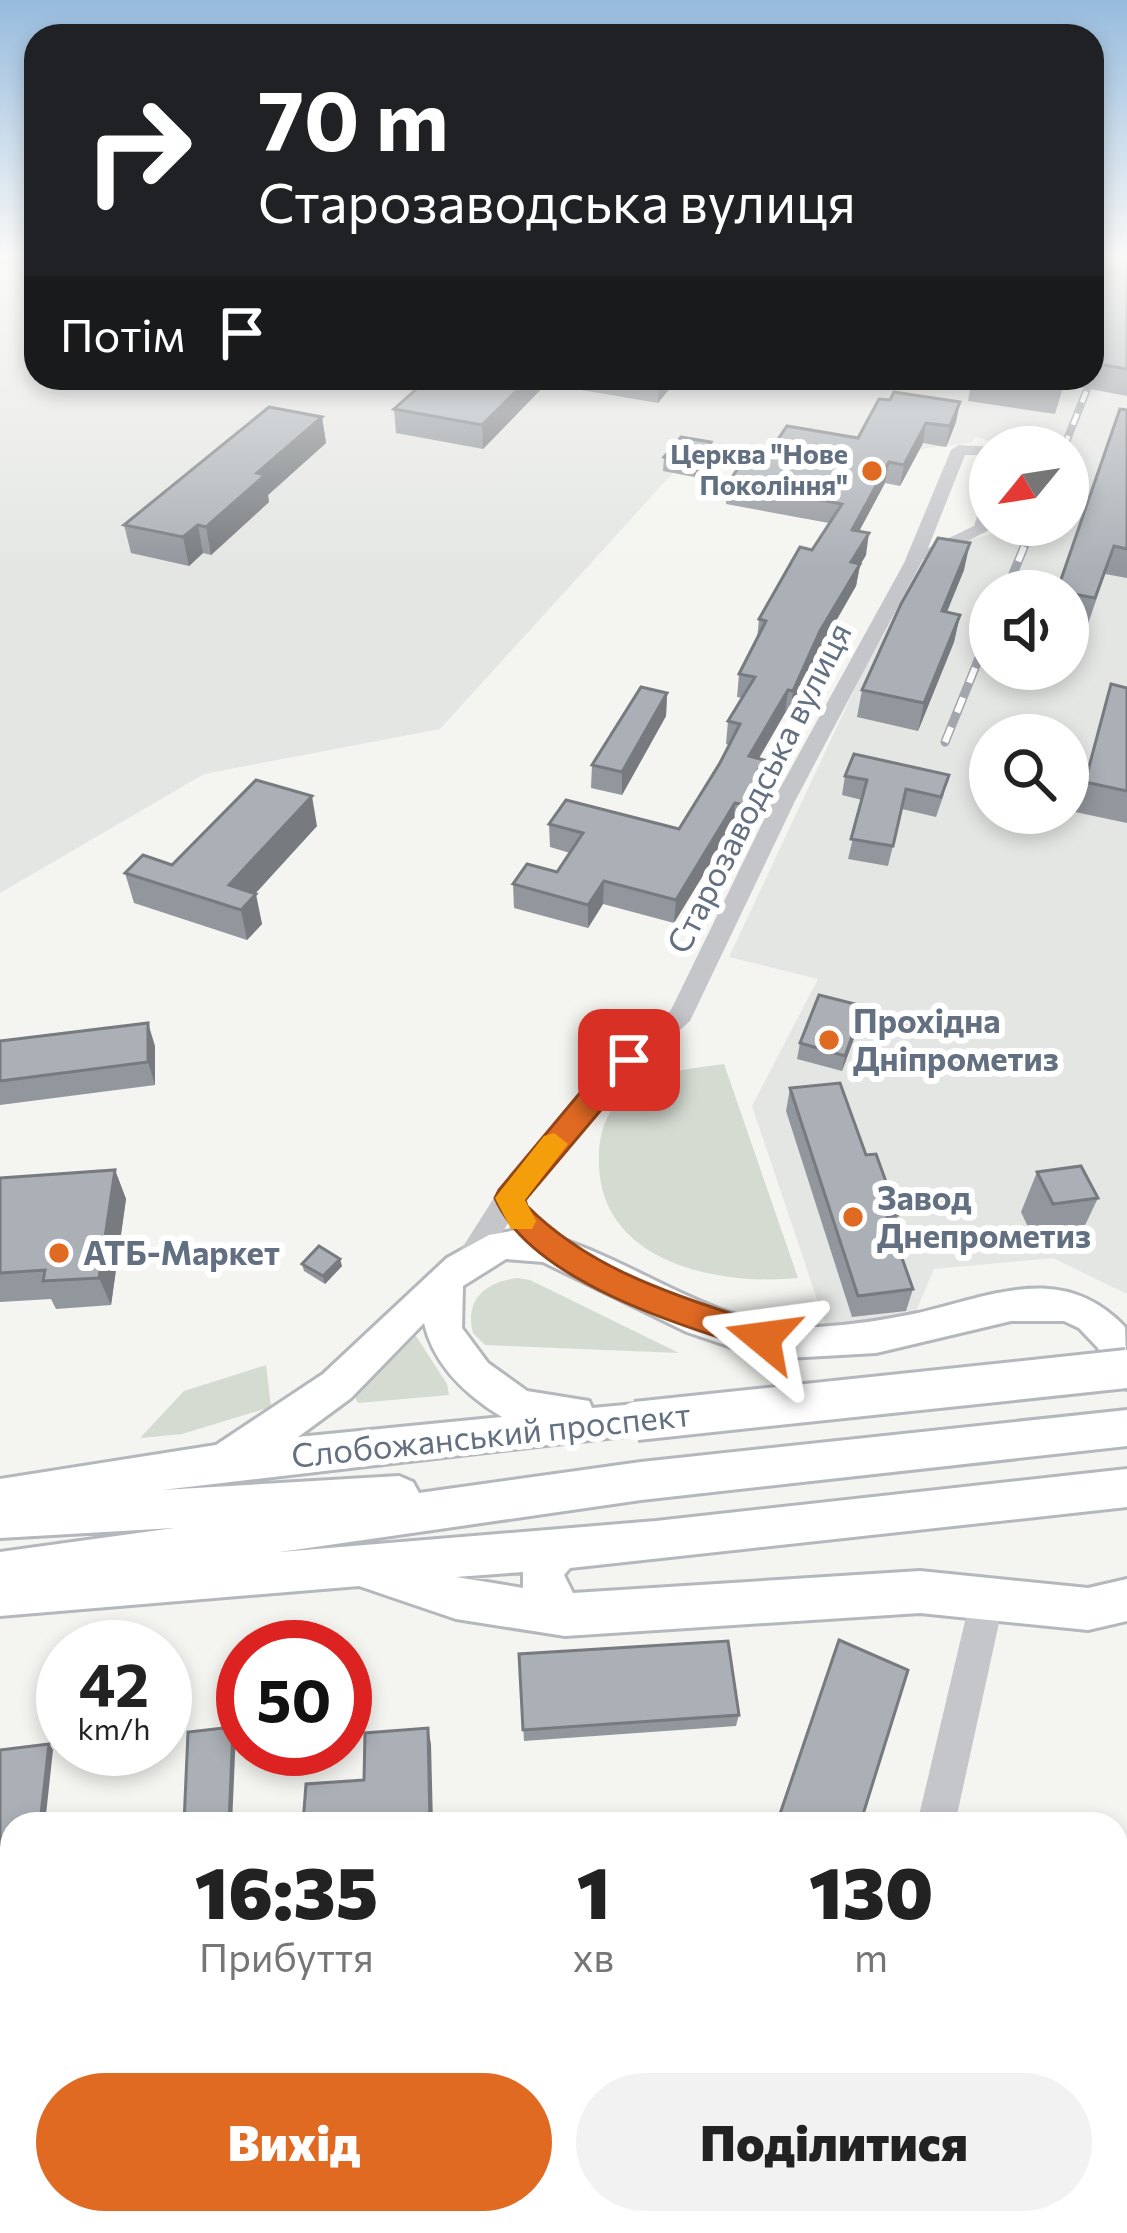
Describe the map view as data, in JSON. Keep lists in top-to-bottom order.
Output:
{
  "streets": {
    "main road": ["Слобожанський проспект"],
    "street": ["Старозаводська вулиця"]
  },
  "places": [
    "Церква \"Нове Покоління\"",
    "Прохідна Дніпрометиз",
    "Завод Днепрометиз",
    "АТБ-Маркет"
  ],
  "north": "bottom left",
  "page": {
    "turn": ["70 m", "Старозаводська вулиця"],
    "then": "Потім",
    "speed": "42 km/h",
    "limit": "50",
    "eta": [
      "16:35",
      "Прибуття",
      "1",
      "хв",
      "130",
      "m"
    ],
    "buttons": ["Вихід", "Поділитися"]
  }
}
